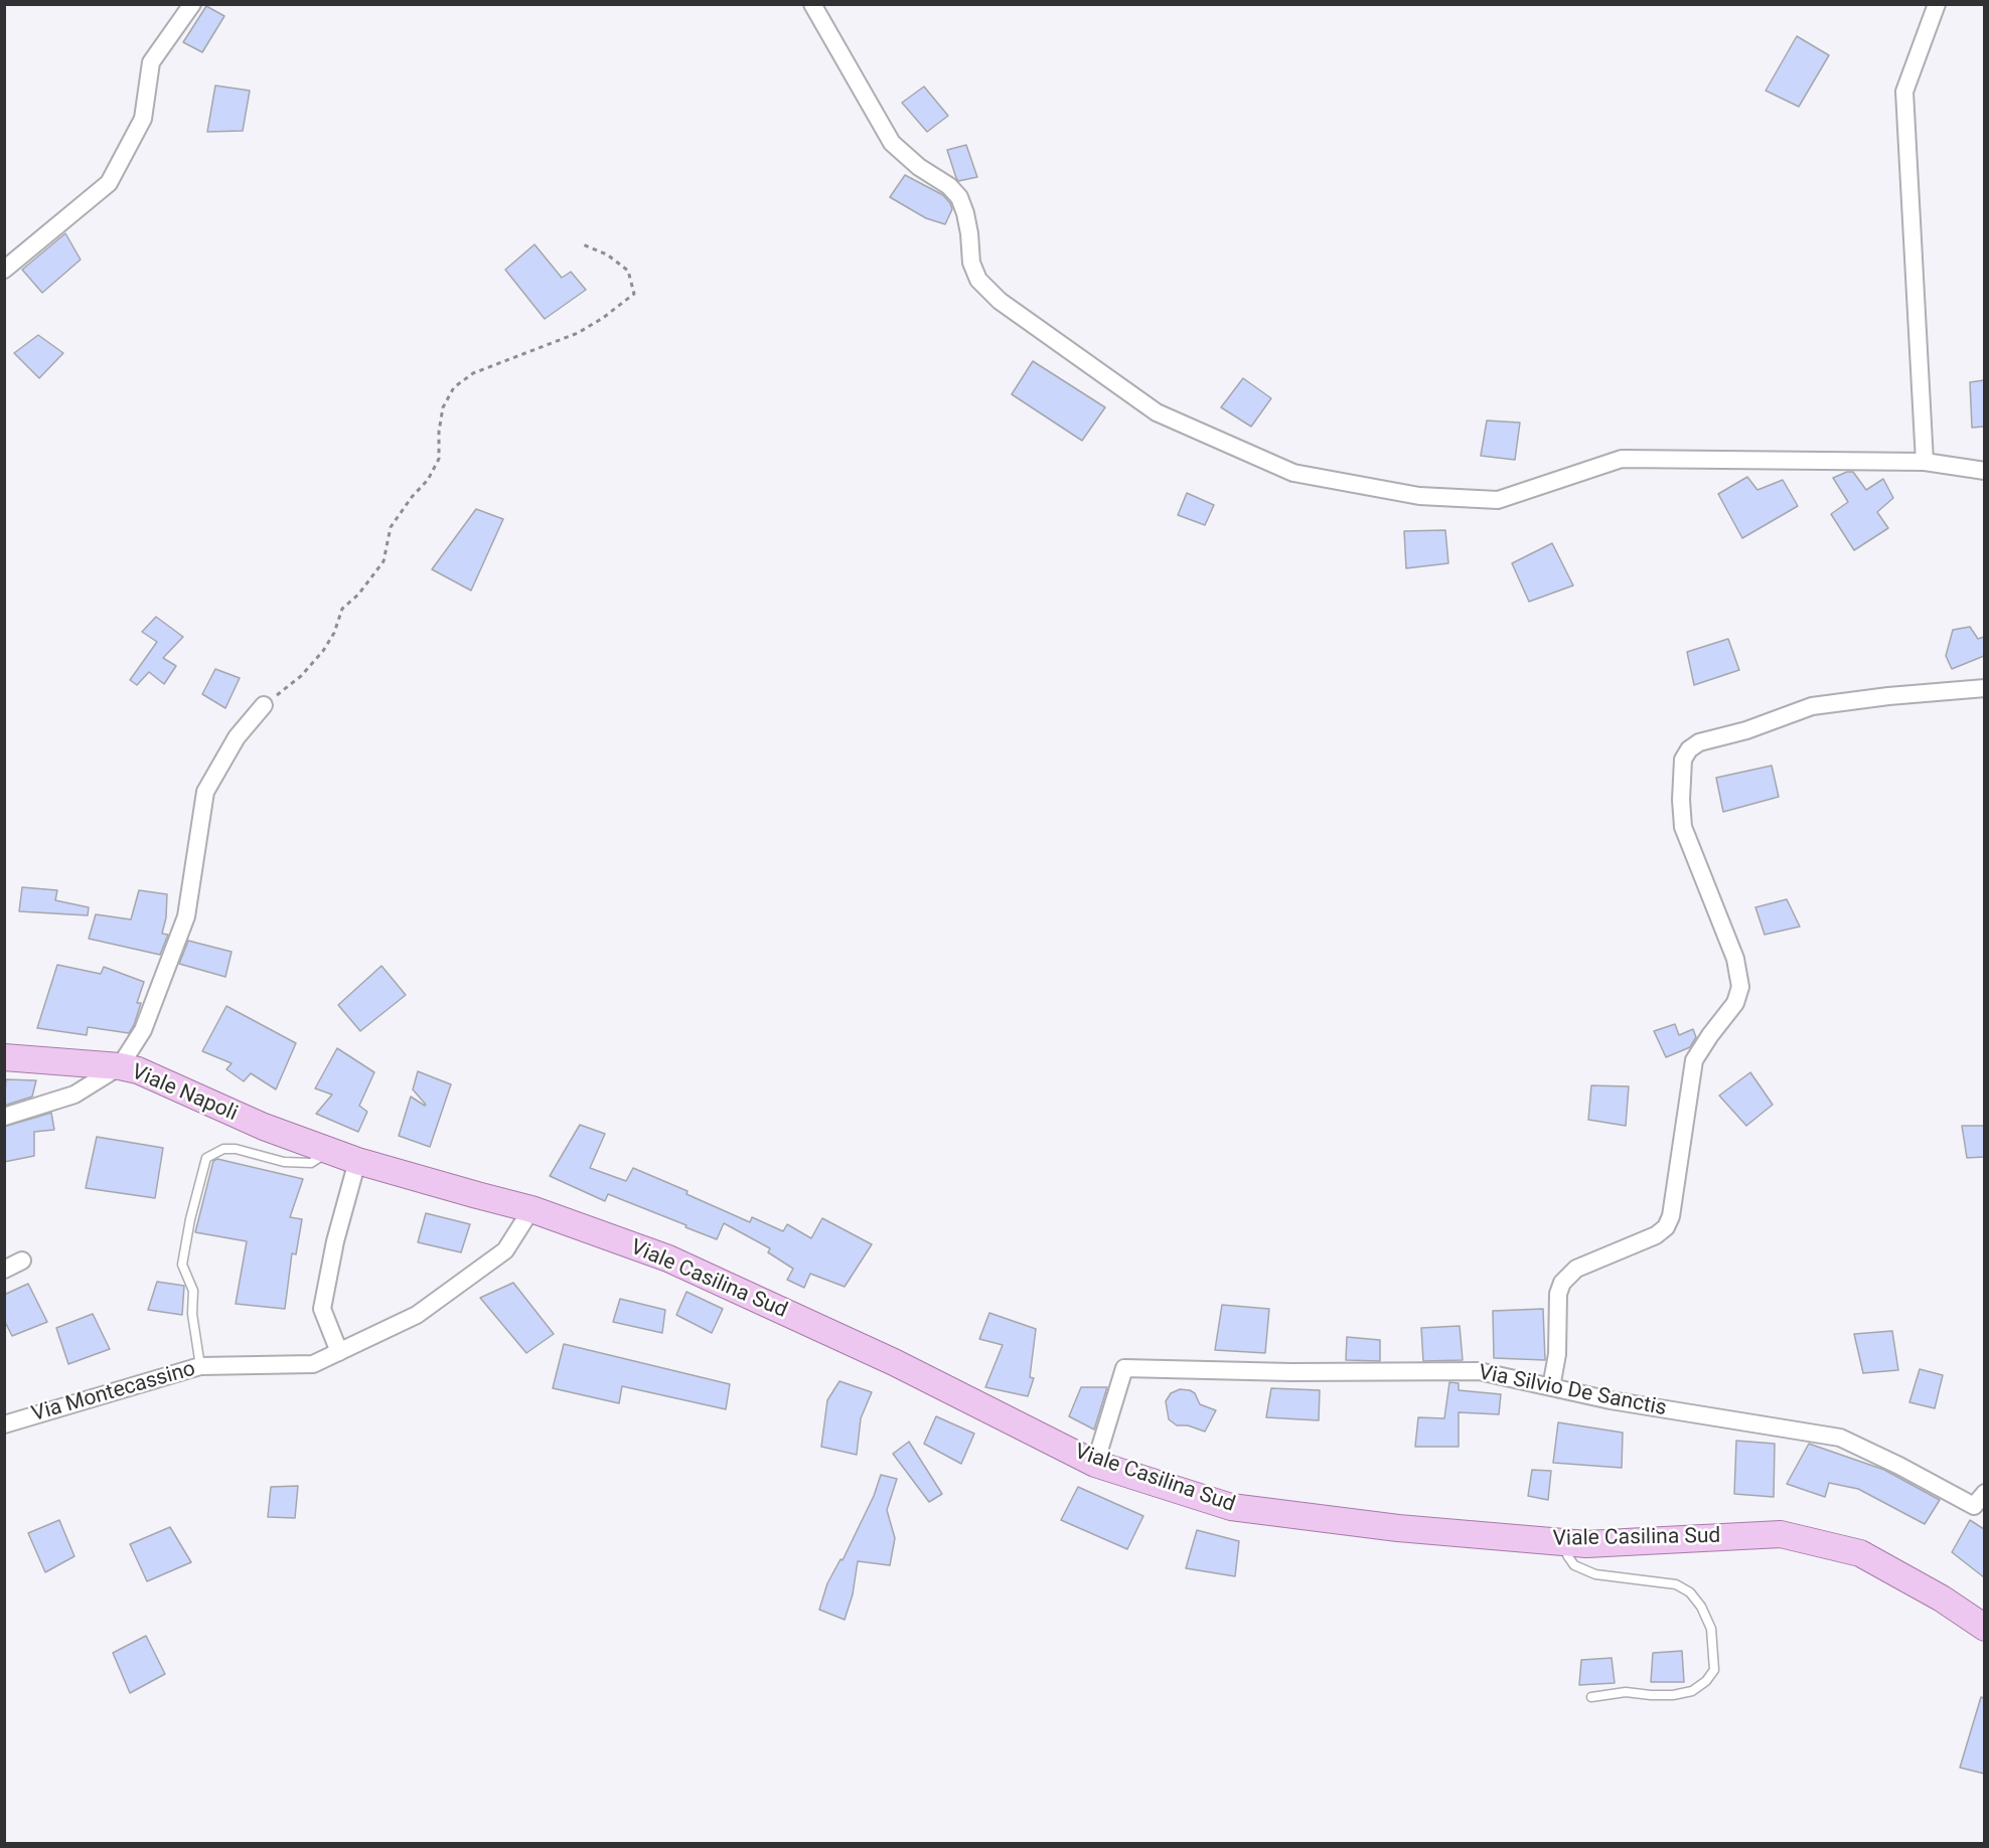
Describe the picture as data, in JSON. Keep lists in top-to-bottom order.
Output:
{
  "streets": {
    "main road": ["Viale Napoli", "Viale Casilina Sud"],
    "street": ["Via Silvio De Sanctis", "Via Montecassino"]
  },
  "crossings": [
    ["Viale Napoli", "Viale Casilina Sud"],
    ["Viale Casilina Sud", "Via Silvio De Sanctis"],
    ["Viale Casilina Sud", "Via Montecassino"]
  ]
}
